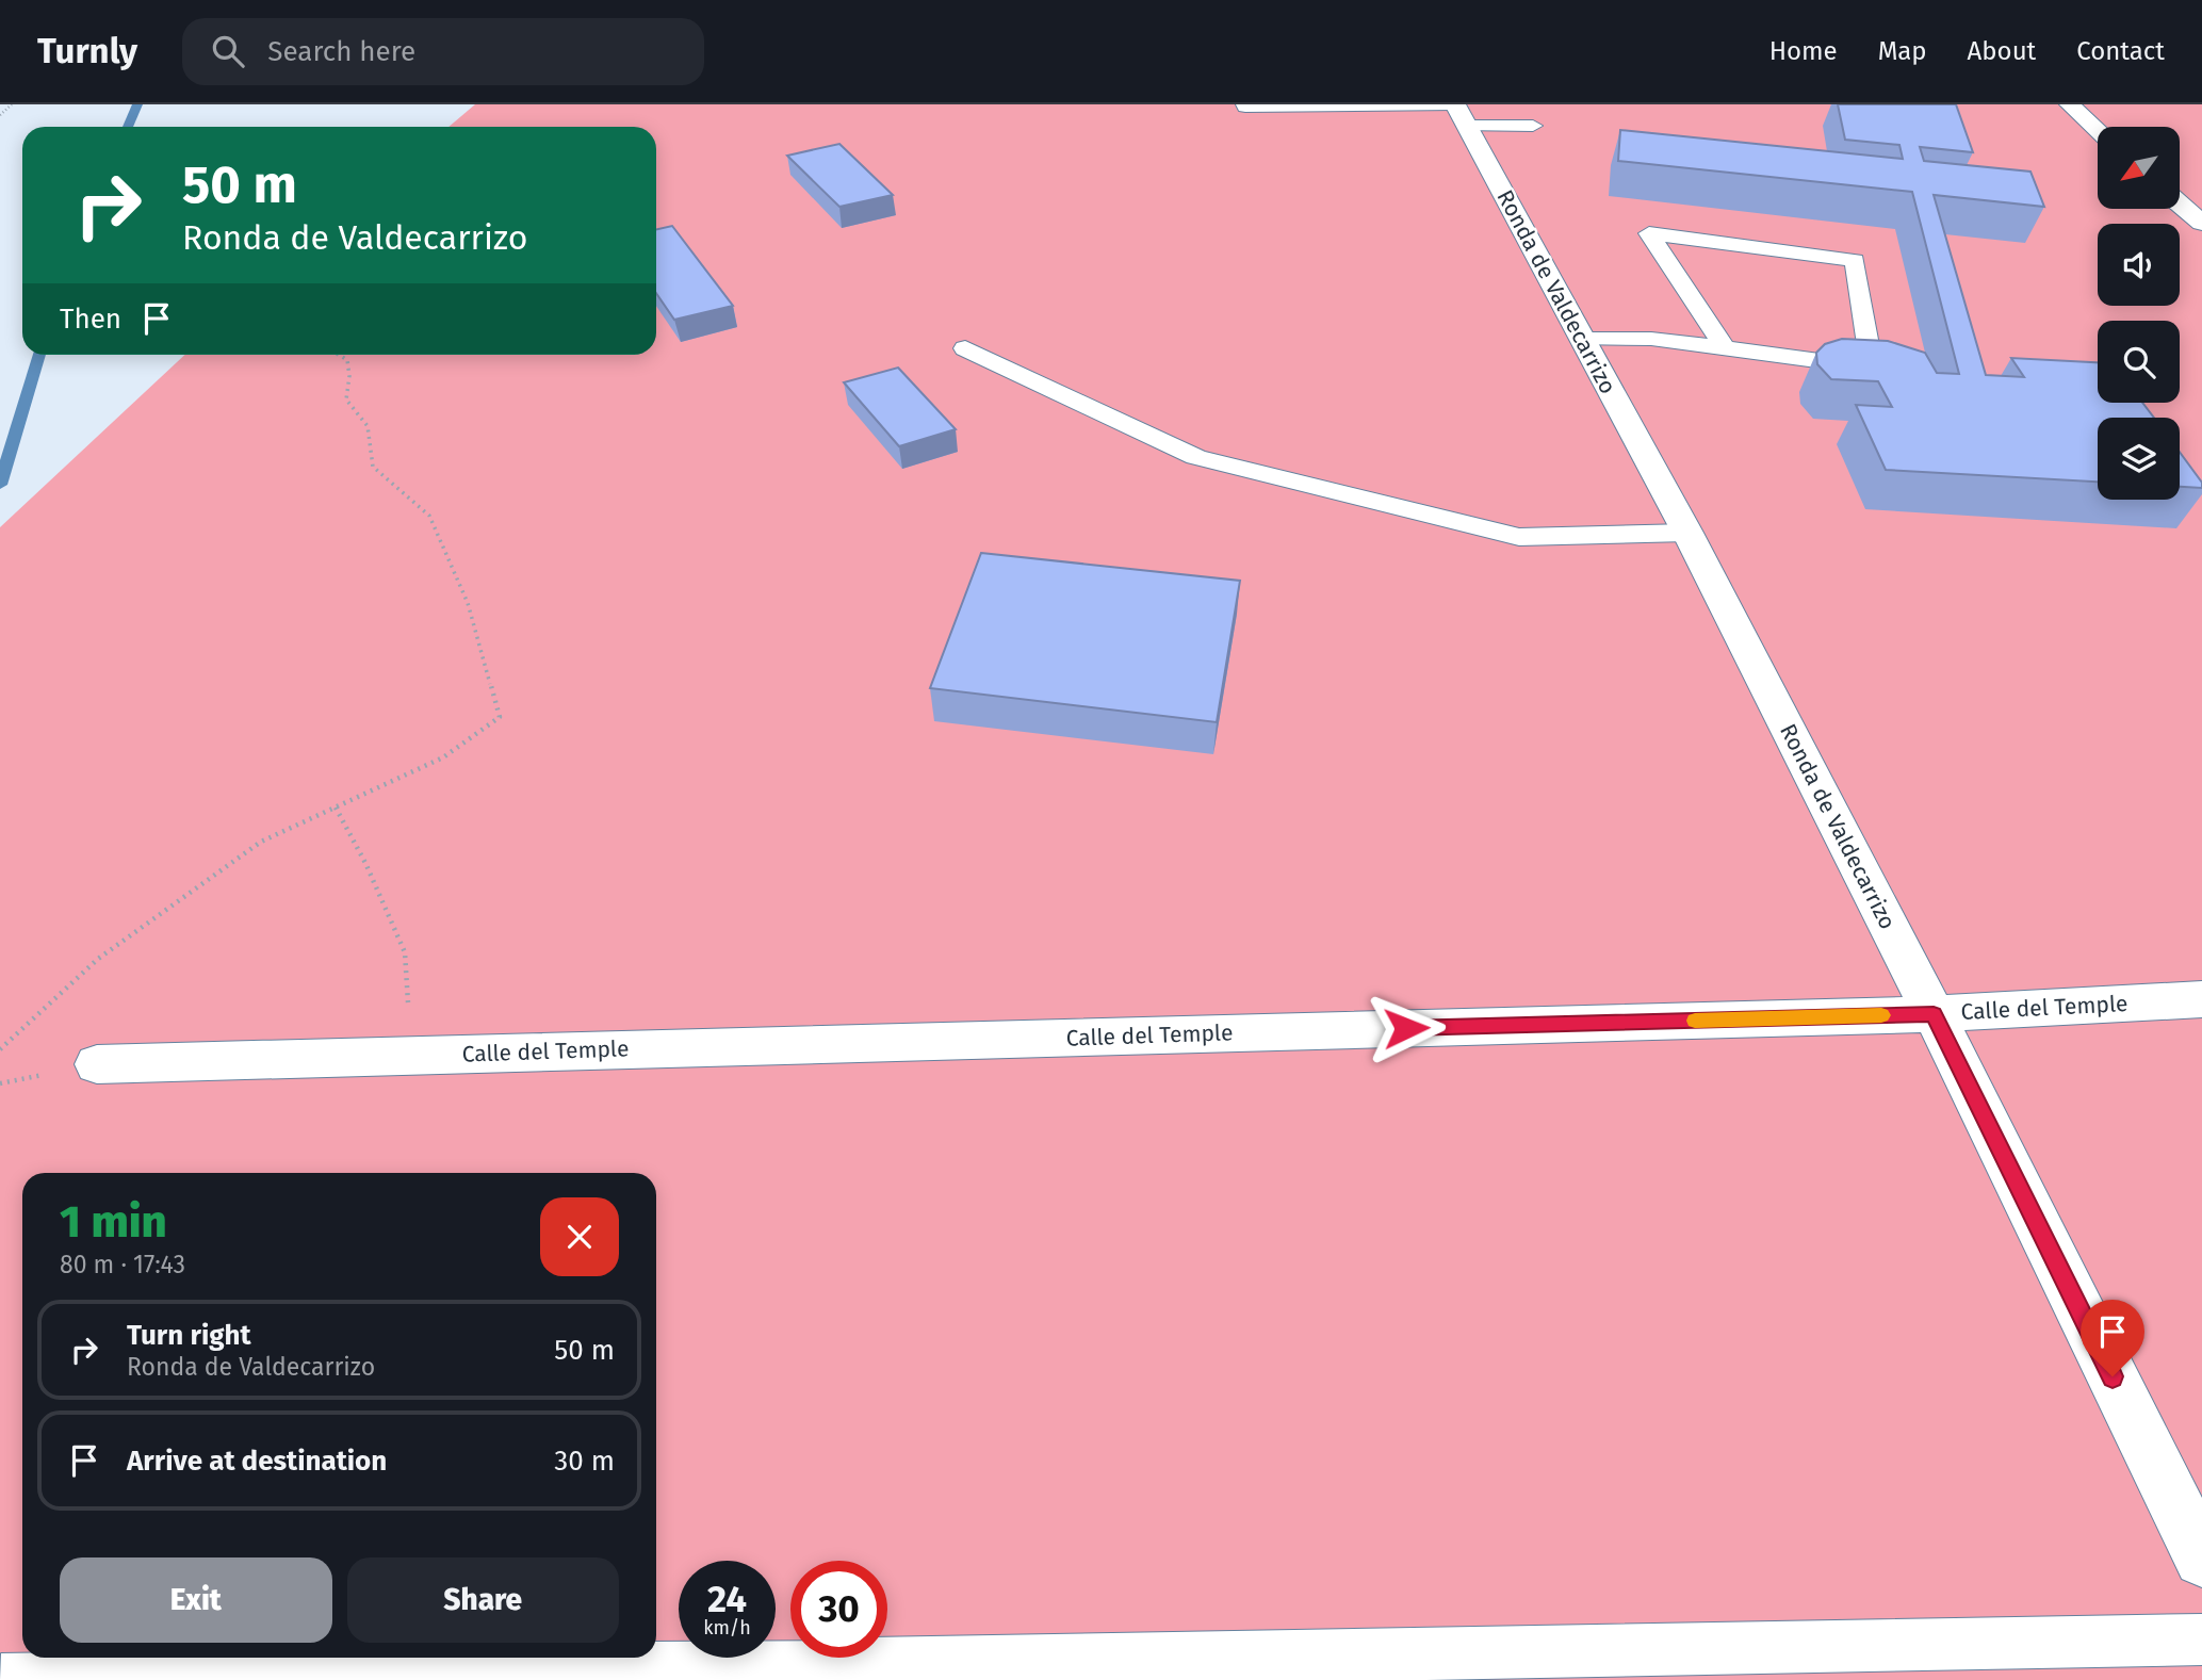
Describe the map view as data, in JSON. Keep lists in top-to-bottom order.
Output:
{
  "streets": {
    "street": ["Ronda de Valdecarrizo", "Calle del Temple"]
  },
  "crossings": [
    ["Ronda de Valdecarrizo", "Calle del Temple"]
  ],
  "north": "bottom left",
  "page": {
    "header": "Turnly",
    "search": "Search here",
    "nav": [
      "Home",
      "Map",
      "About",
      "Contact"
    ],
    "turn": ["50 m", "Ronda de Valdecarrizo"],
    "then": "Then",
    "heading": ["1 min", "80 m · 17:43"],
    "list": [
      {
        "name": "Turn right",
        "note": "Ronda de Valdecarrizo",
        "value": "50 m"
      },
      {
        "name": "Arrive at destination",
        "value": "30 m"
      }
    ],
    "buttons": ["Exit", "Share"],
    "speed": "24 km/h",
    "limit": "30"
  }
}
